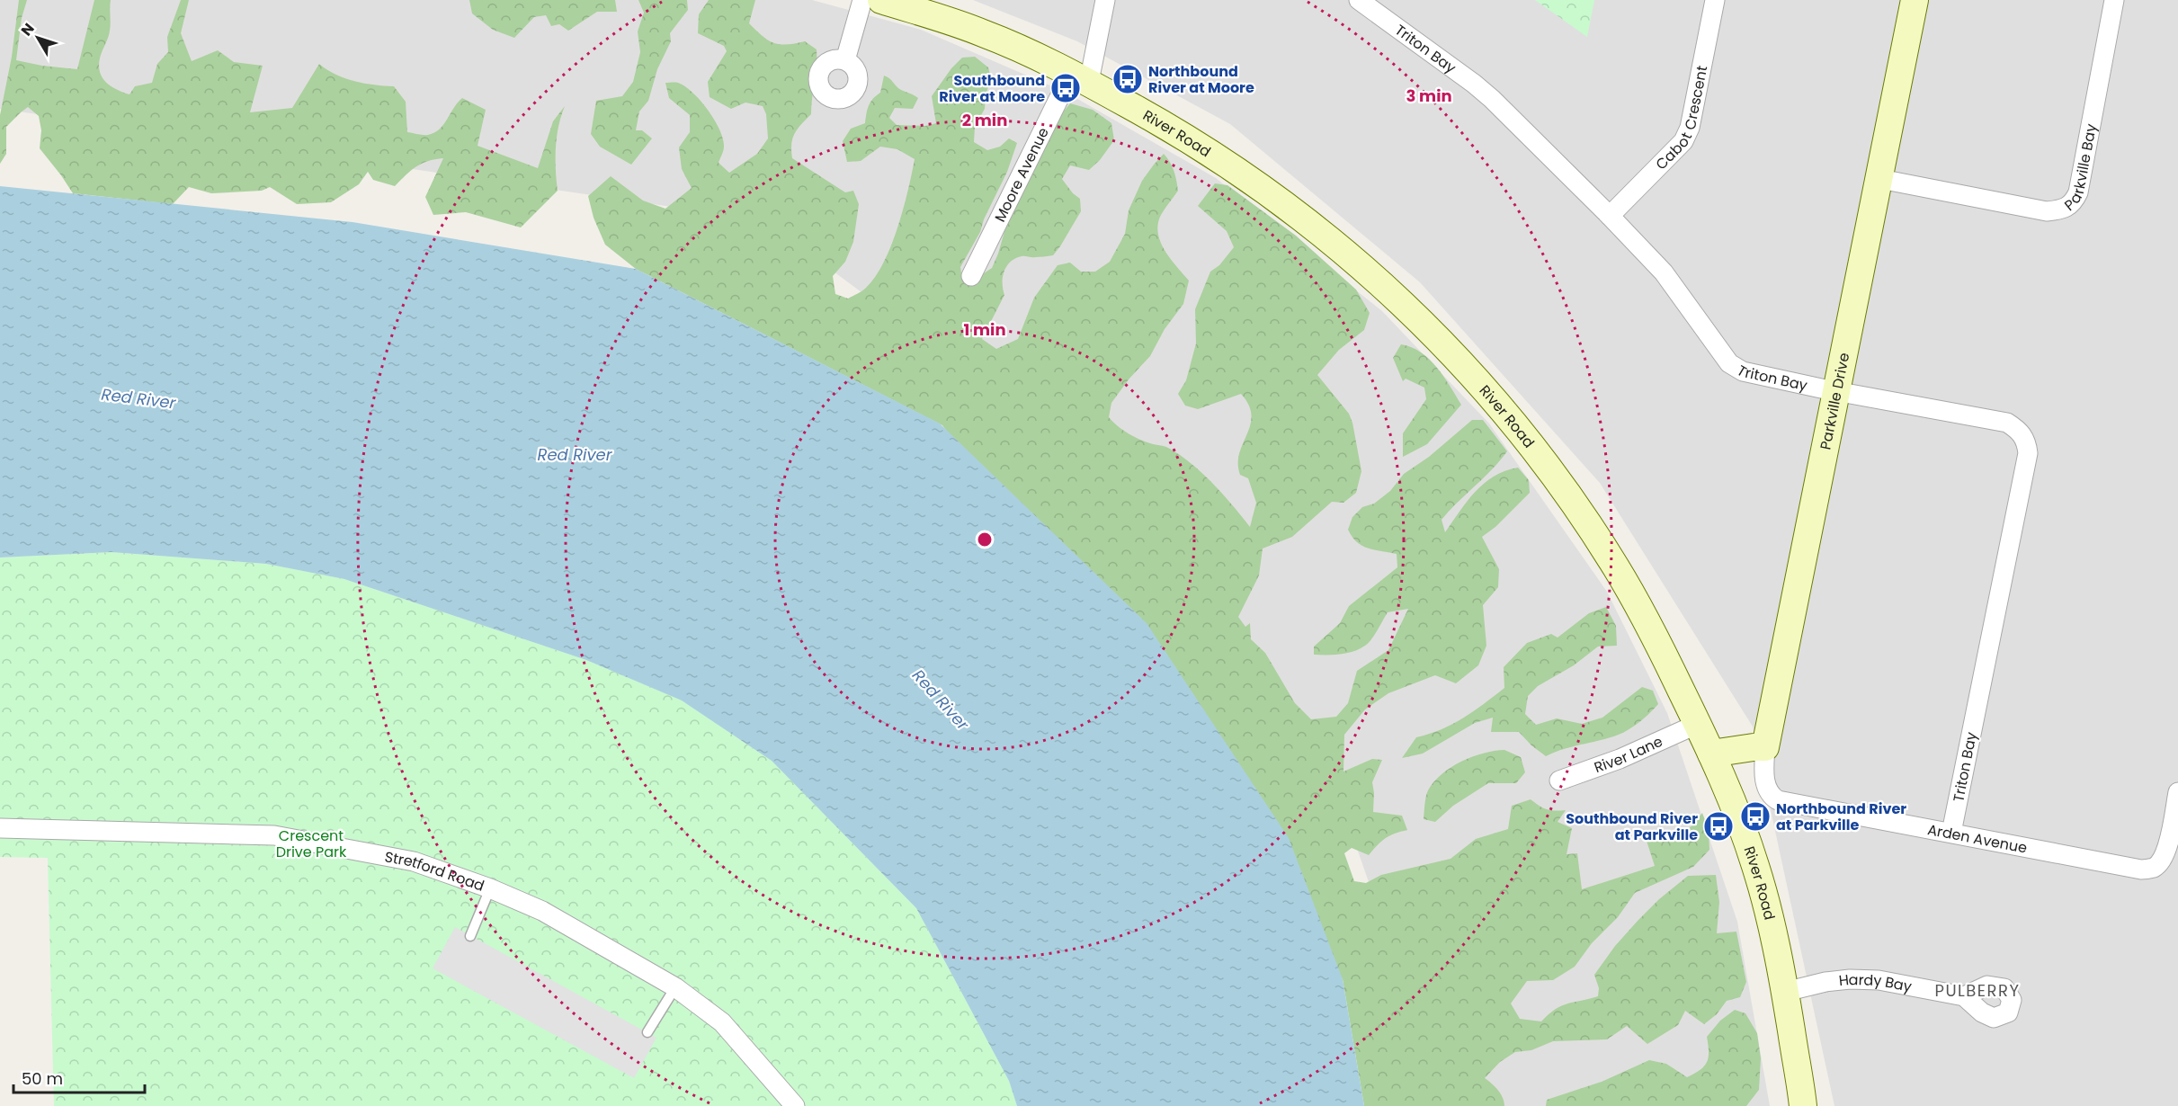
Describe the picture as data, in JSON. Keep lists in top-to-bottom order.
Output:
{
  "streets": {
    "street": [
      "Triton Bay",
      "Cabot Crescent",
      "River Road",
      "Parkville Bay",
      "Moore Avenue",
      "Parkville Drive",
      "River Lane",
      "Arden Avenue",
      "Stretford Road",
      "Hardy Bay"
    ]
  },
  "crossings": [
    ["Triton Bay", "Cabot Crescent"],
    ["Triton Bay", "Parkville Drive"],
    ["Triton Bay", "Arden Avenue"],
    ["River Road", "Moore Avenue"],
    ["River Road", "River Lane"],
    ["River Road", "Hardy Bay"],
    ["Parkville Bay", "Parkville Drive"],
    ["Parkville Drive", "Arden Avenue"]
  ],
  "districts": ["PULBERRY"],
  "water": ["Red River"],
  "parks": ["Crescent Drive Park"],
  "places": {
    "bus stop": [
      "Northbound River at Moore",
      "Southbound River at Moore",
      "Northbound River at Parkville",
      "Southbound River at Parkville"
    ]
  },
  "scale_bar": "50 m",
  "north": "top left",
  "rings": ["3 min", "2 min", "1 min"]
}
